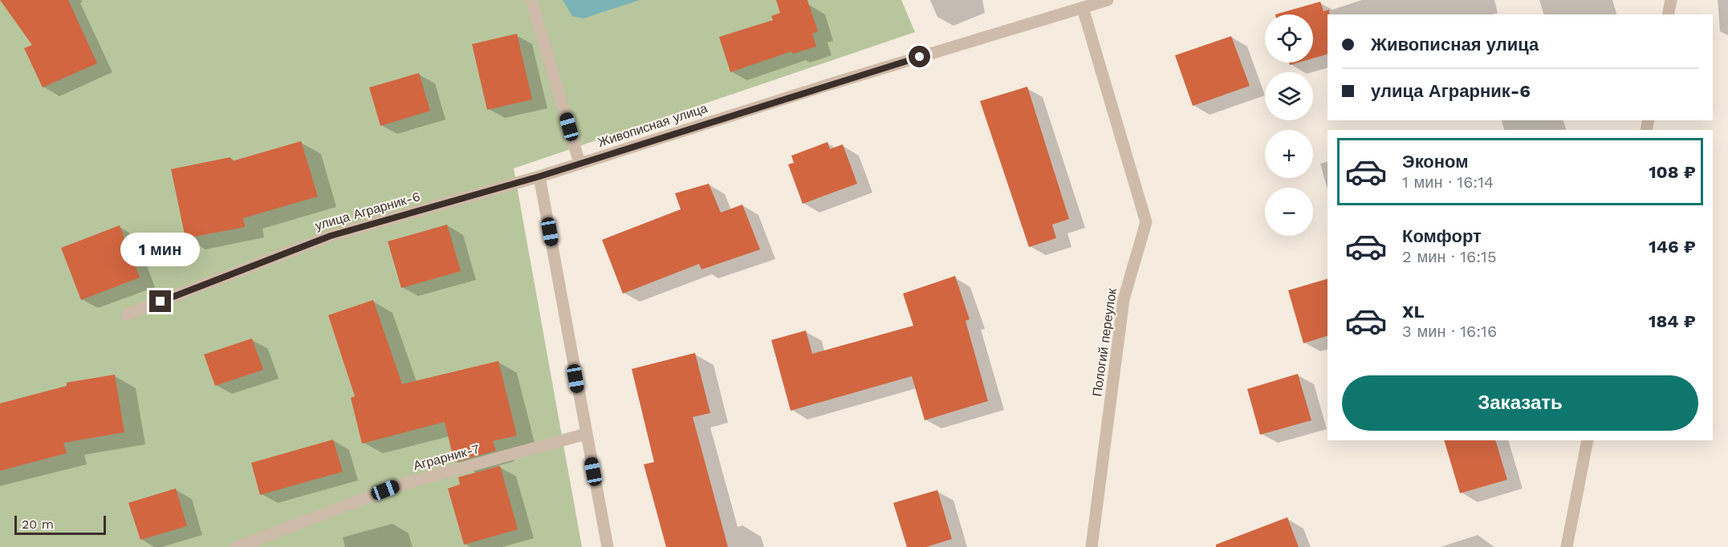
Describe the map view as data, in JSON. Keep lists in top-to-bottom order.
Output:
{
  "streets": {
    "street": [
      "Живописная улица",
      "улица Аграрник-6",
      "Пологий переулок",
      "Аграрник-7"
    ]
  },
  "crossings": [
    ["Живописная улица", "улица Аграрник-6"],
    ["Живописная улица", "Пологий переулок"]
  ],
  "scale_bar": "20 m",
  "page": {
    "map_buttons": ["+", "−"],
    "banner": ["Живописная улица", "улица Аграрник-6"],
    "list": [
      {
        "name": "Эконом",
        "note": "1 мин · 16:14",
        "value": "108 ₽"
      },
      {
        "name": "Комфорт",
        "note": "2 мин · 16:15",
        "value": "146 ₽"
      },
      {
        "name": "XL",
        "note": "3 мин · 16:16",
        "value": "184 ₽"
      }
    ],
    "bubble": "1 мин",
    "buttons": "Заказать",
    "scale": "20 m"
  }
}
